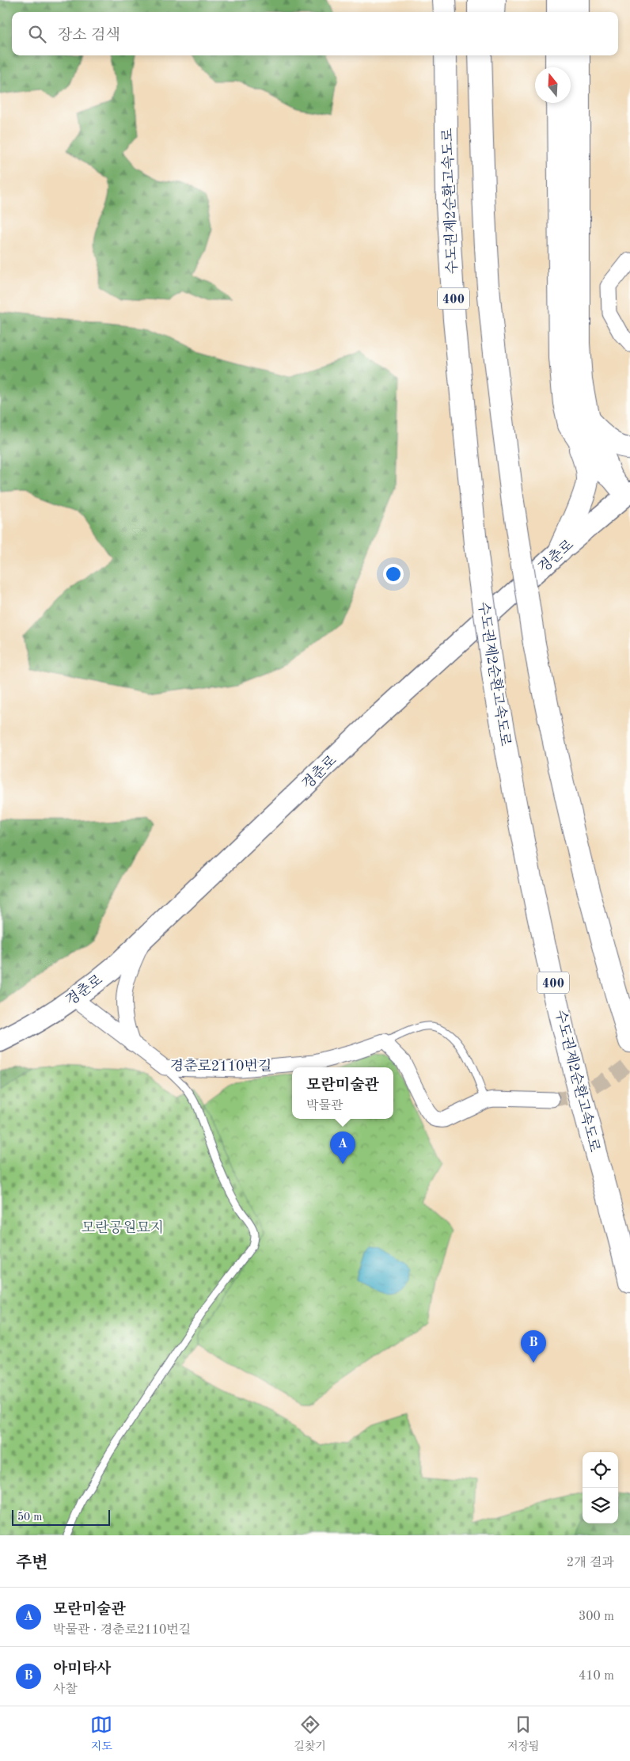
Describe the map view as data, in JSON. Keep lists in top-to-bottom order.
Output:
{
  "streets": {
    "highway": ["수도권제2순환고속도로", "400"],
    "street": ["경춘로", "경춘로2110번길"]
  },
  "crossings": [
    ["경춘로", "경춘로2110번길"]
  ],
  "parks": ["모란공원묘지"],
  "scale_bar": "50 m",
  "north": "top",
  "page": {
    "search": "장소 검색",
    "popup": ["모란미술관", "박물관"],
    "pins": ["A", "B"],
    "scale": "50 m",
    "heading": ["주변", "2개 결과"],
    "list": [
      {
        "mark": "A",
        "name": "모란미술관",
        "note": "박물관 · 경춘로2110번길",
        "value": "300 m"
      },
      {
        "mark": "B",
        "name": "아미타사",
        "note": "사찰",
        "value": "410 m"
      }
    ],
    "nav": ["지도", "길찾기", "저장됨"]
  }
}
